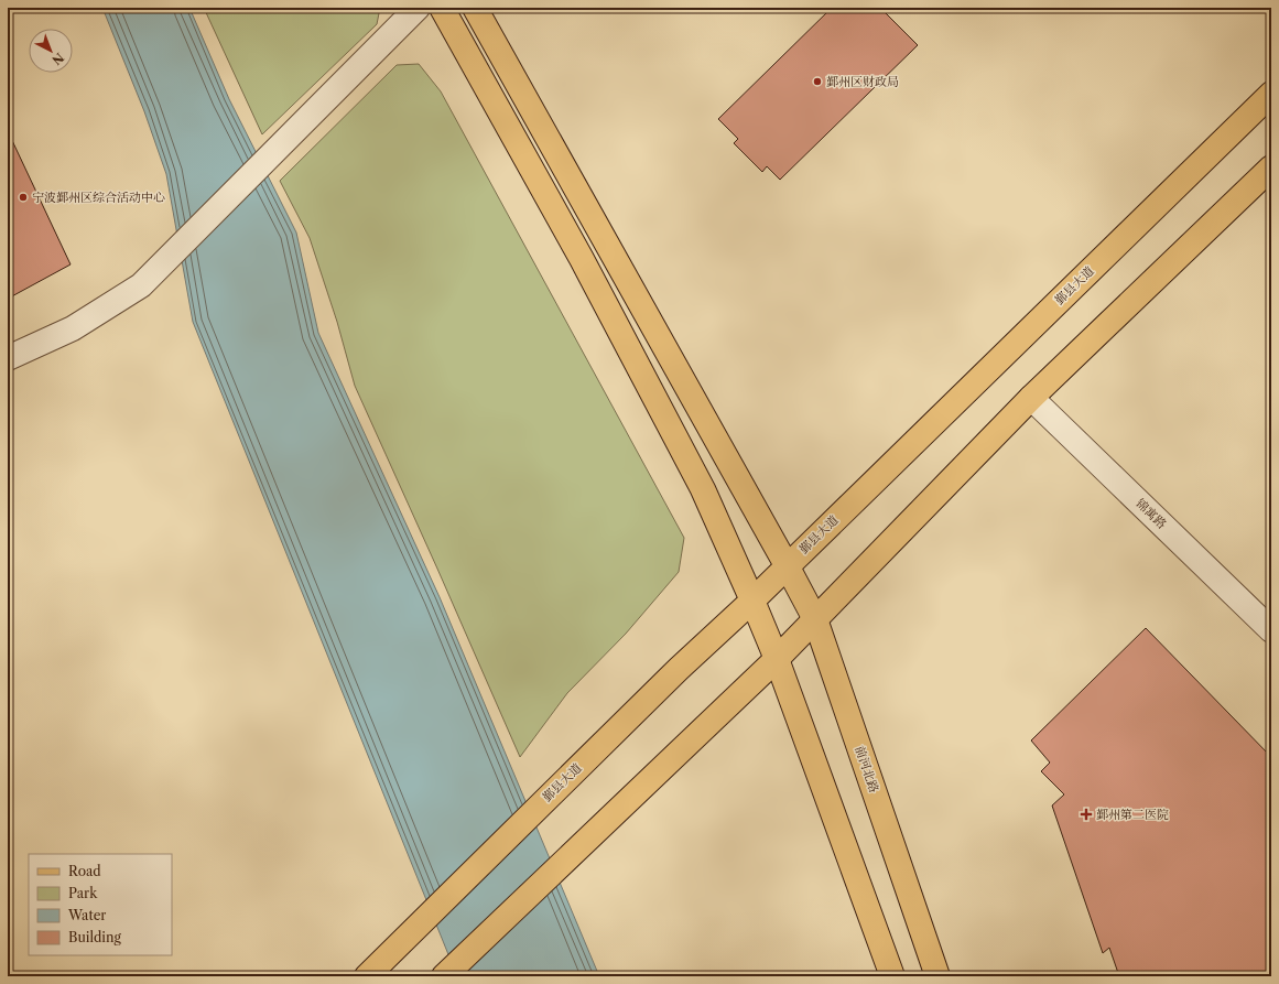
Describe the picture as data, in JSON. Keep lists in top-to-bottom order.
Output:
{
  "streets": {
    "main road": ["鄞县大道", "前河北路"],
    "street": ["锦寓路"]
  },
  "crossings": [
    ["鄞县大道", "前河北路"]
  ],
  "places": {
    "other": ["鄞州区财政局", "宁波鄞州区综合活动中心"],
    "health": ["鄞州第二医院"]
  },
  "legend": [
    "Road",
    "Park",
    "Water",
    "Building"
  ],
  "north": "bottom right"
}
